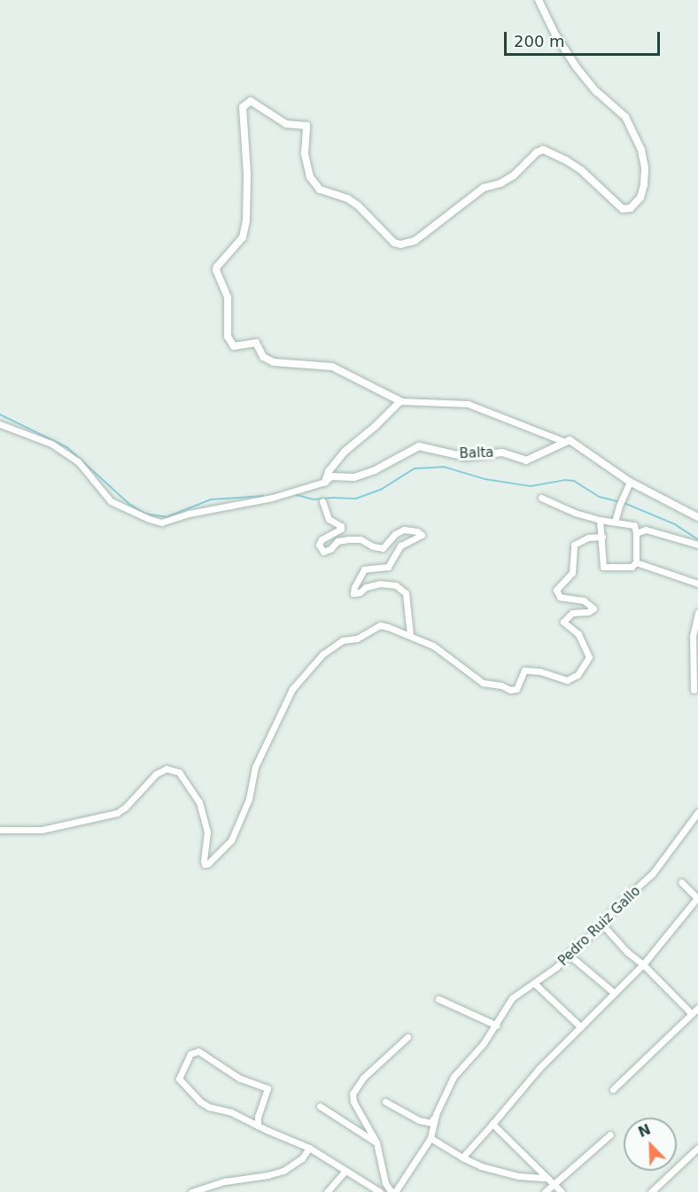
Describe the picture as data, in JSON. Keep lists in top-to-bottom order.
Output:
{
  "streets": {
    "street": ["Balta", "Pedro Ruiz Gallo"]
  },
  "scale_bar": "200 m",
  "north": "top left"
}
